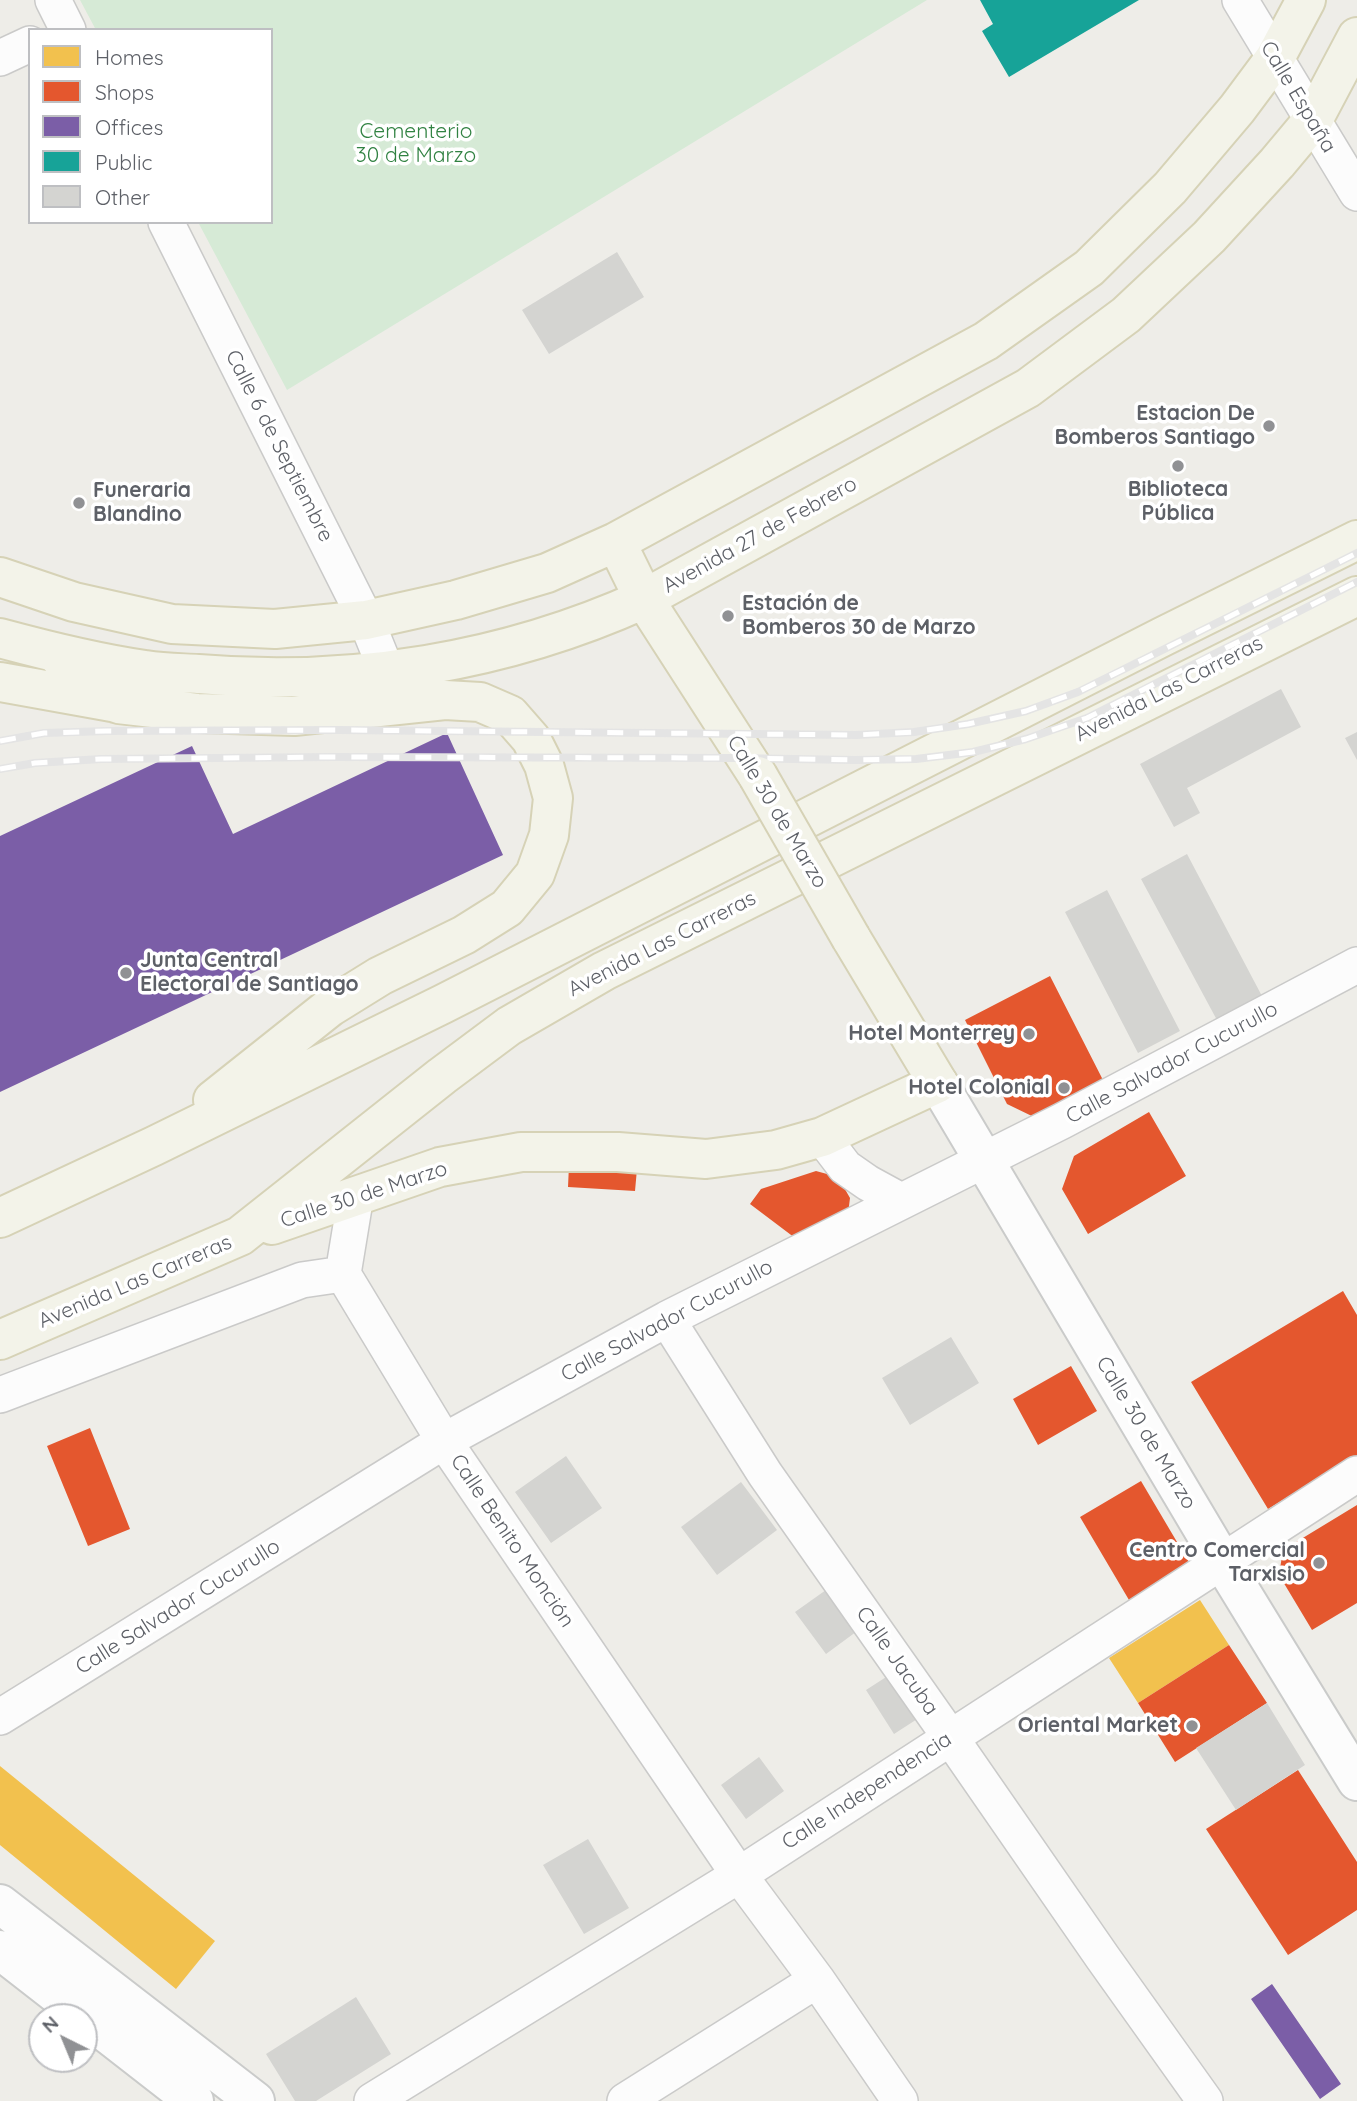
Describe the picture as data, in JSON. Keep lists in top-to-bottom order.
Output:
{
  "streets": {
    "main road": ["Avenida 27 de Febrero", "Avenida Las Carreras", "Calle 30 de Marzo"],
    "street": [
      "Calle España",
      "Calle 6 de Septiembre",
      "Calle Salvador Cucurullo",
      "Calle Benito Monción",
      "Calle Jacuba",
      "Calle Independencia"
    ]
  },
  "crossings": [
    ["Calle España", "Avenida 27 de Febrero"],
    ["Calle 6 de Septiembre", "Avenida 27 de Febrero"],
    ["Avenida 27 de Febrero", "Calle 30 de Marzo"],
    ["Avenida Las Carreras", "Calle 30 de Marzo"],
    ["Calle 30 de Marzo", "Calle Salvador Cucurullo"],
    ["Calle 30 de Marzo", "Calle Independencia"],
    ["Calle Salvador Cucurullo", "Calle Benito Monción"],
    ["Calle Salvador Cucurullo", "Calle Jacuba"],
    ["Calle Benito Monción", "Calle Independencia"],
    ["Calle Jacuba", "Calle Independencia"]
  ],
  "parks": ["Cementerio 30 de Marzo"],
  "places": [
    "Estacion De Bomberos Santiago",
    "Biblioteca Pública",
    "Funeraria Blandino",
    "Estación de Bomberos 30 de Marzo",
    "Junta Central Electoral de Santiago",
    "Hotel Monterrey",
    "Hotel Colonial",
    "Centro Comercial Tarxisio",
    "Oriental Market"
  ],
  "legend": [
    "Homes",
    "Shops",
    "Offices",
    "Public",
    "Other"
  ],
  "north": "top left"
}
